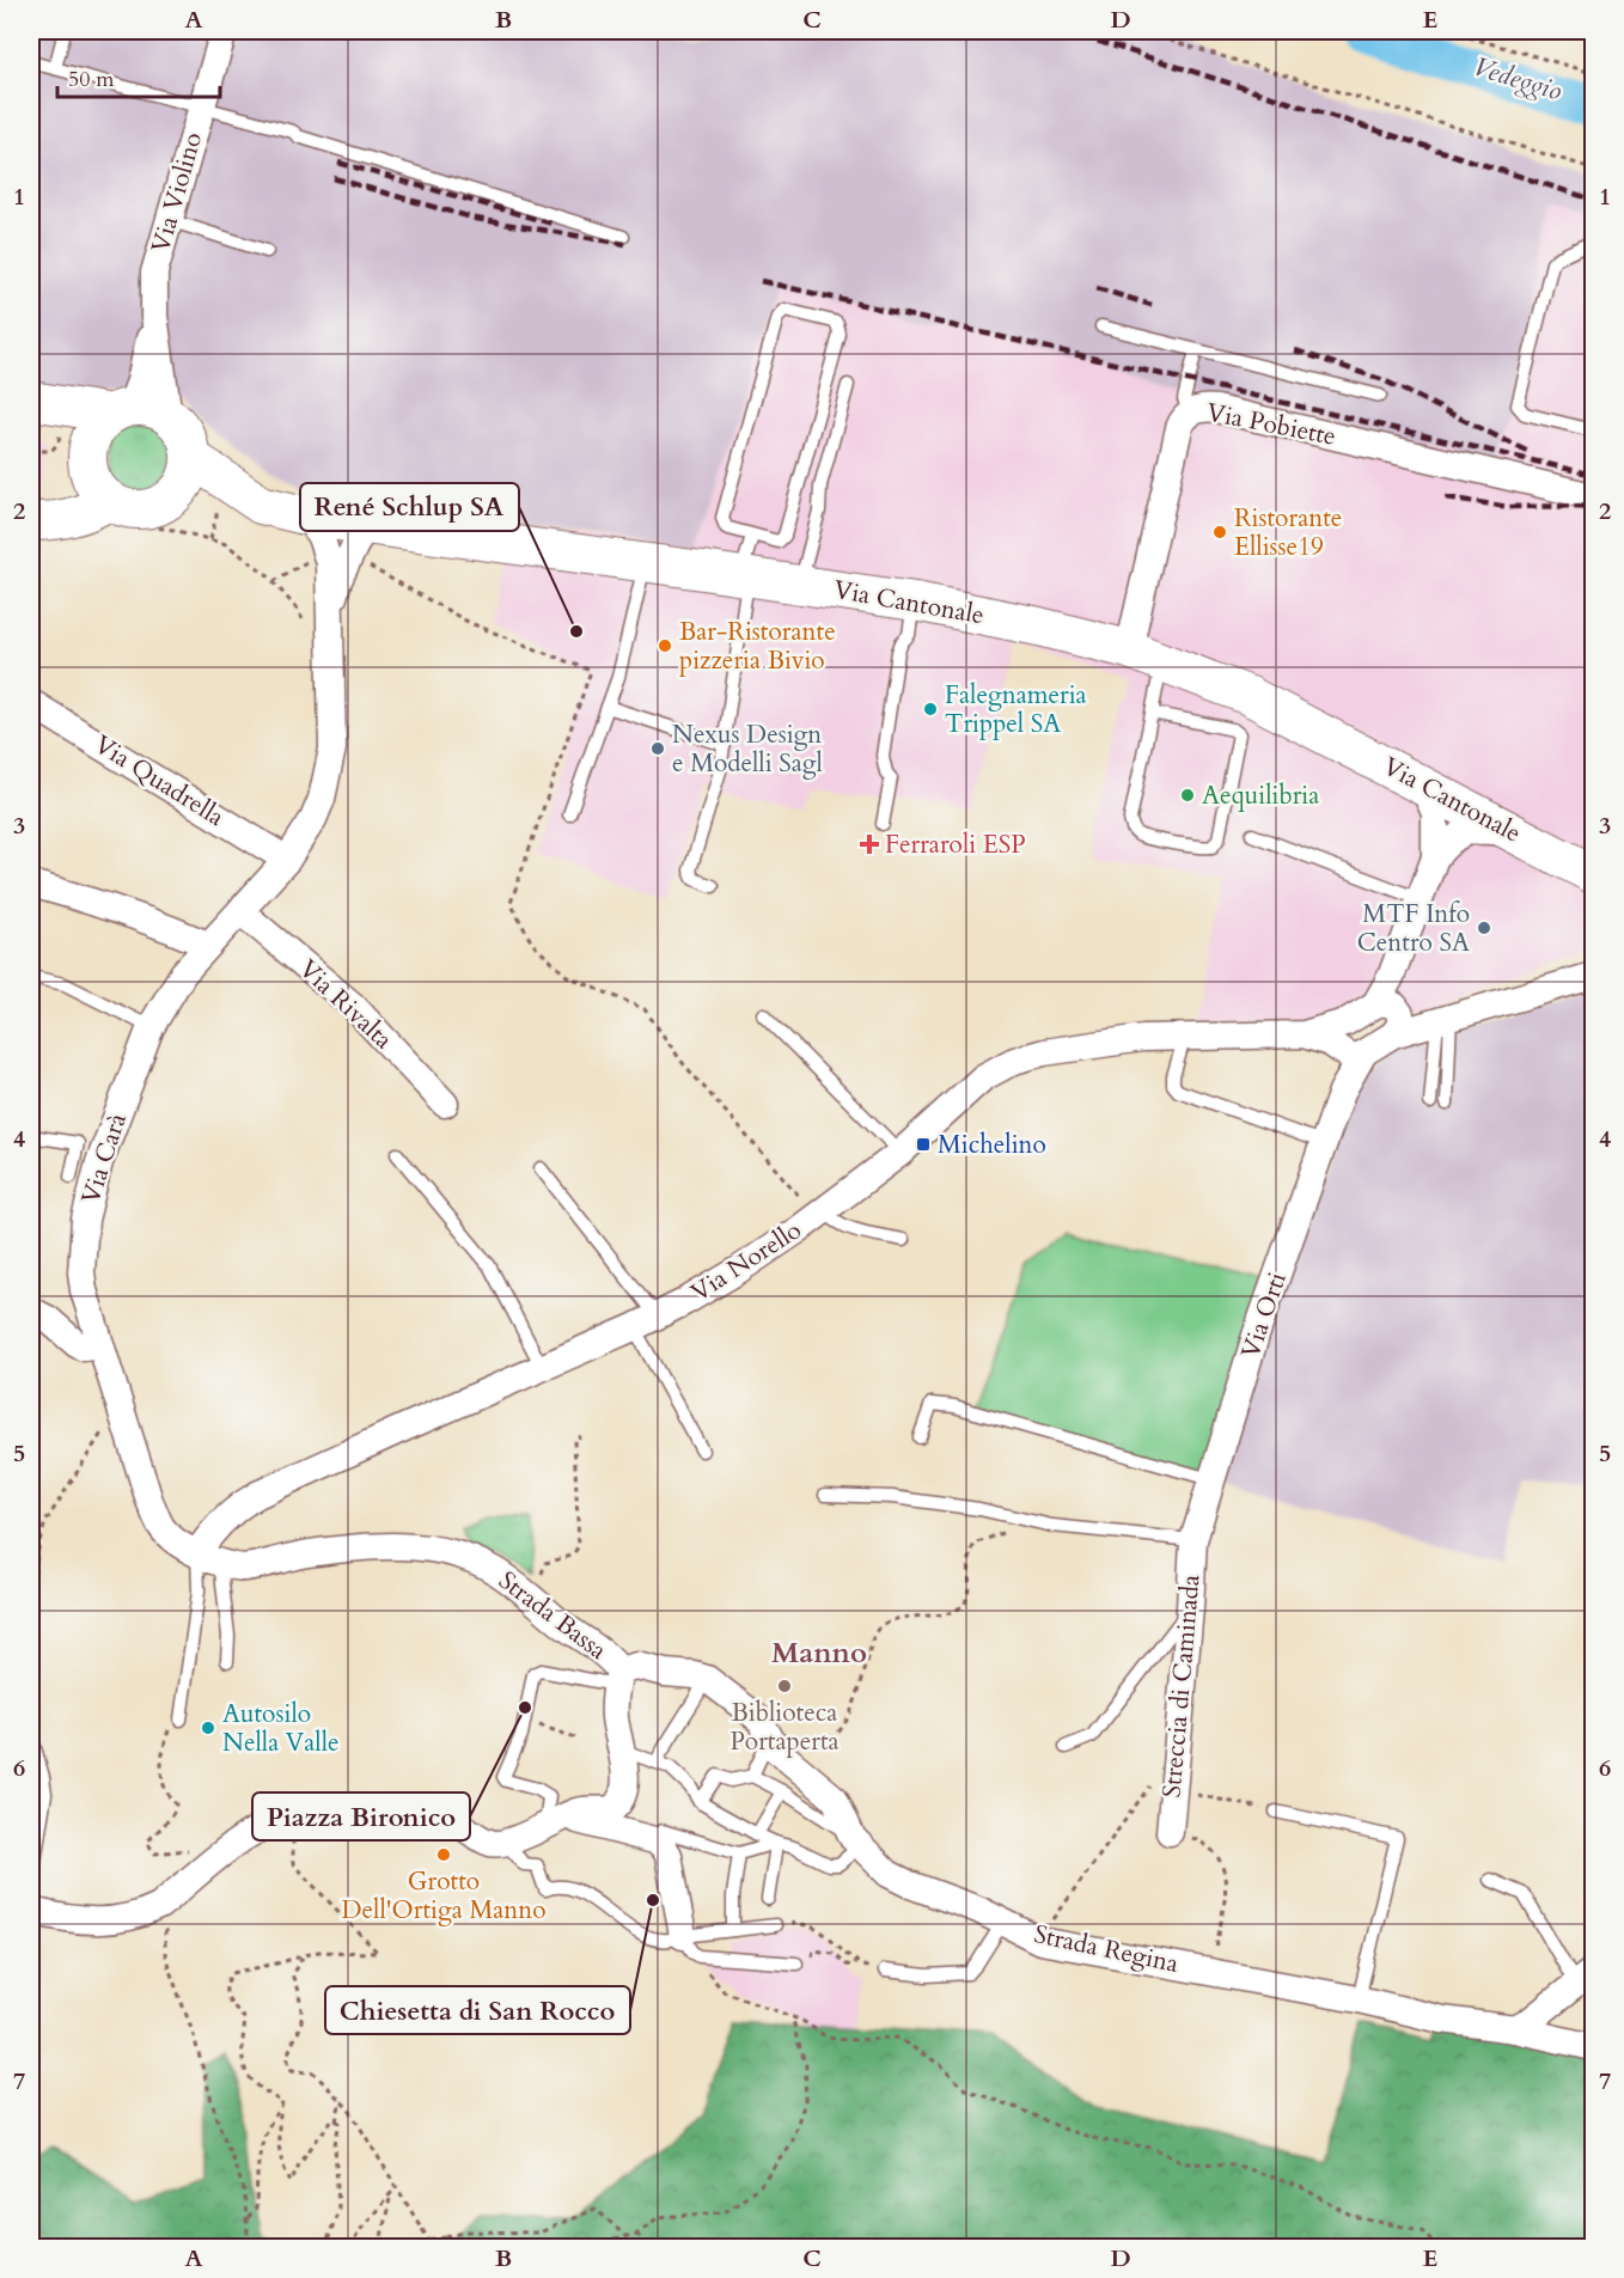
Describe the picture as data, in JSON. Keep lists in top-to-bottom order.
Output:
{
  "streets": {
    "main road": ["Via Cantonale"],
    "street": [
      "Via Violino",
      "Via Pobiette",
      "Via Quadrella",
      "Via Rivalta",
      "Via Carà",
      "Via Norello",
      "Via Orti",
      "Strada Bassa",
      "Streccia di Caminada",
      "Strada Regina"
    ]
  },
  "crossings": [
    ["Via Pobiette", "Via Cantonale"],
    ["Via Quadrella", "Via Carà"],
    ["Via Rivalta", "Via Carà"],
    ["Via Carà", "Via Norello"],
    ["Via Carà", "Strada Bassa"],
    ["Via Norello", "Via Orti"],
    ["Via Orti", "Streccia di Caminada"],
    ["Strada Bassa", "Strada Regina"]
  ],
  "districts": ["Manno"],
  "water": ["Vedeggio"],
  "places": {
    "other": [
      "Ristorante Ellisse19",
      "René Schlup SA",
      "Bar-Ristorante pizzeria Bivio",
      "Falegnameria Trippel SA",
      "Nexus Design e Modelli Sagl",
      "Aequilibria",
      "MTF Info Centro SA",
      "Biblioteca Portaperta",
      "Piazza Bironico",
      "Autosilo Nella Valle",
      "Grotto Dell'Ortiga Manno",
      "Chiesetta di San Rocco"
    ],
    "health": ["Ferraroli ESP"],
    "transit": ["Michelino"]
  },
  "scale_bar": "50 m",
  "grid": {
    "columns": [
      "A",
      "B",
      "C",
      "D",
      "E"
    ],
    "rows": [
      "1",
      "2",
      "3",
      "4",
      "5",
      "6",
      "7"
    ]
  }
}
